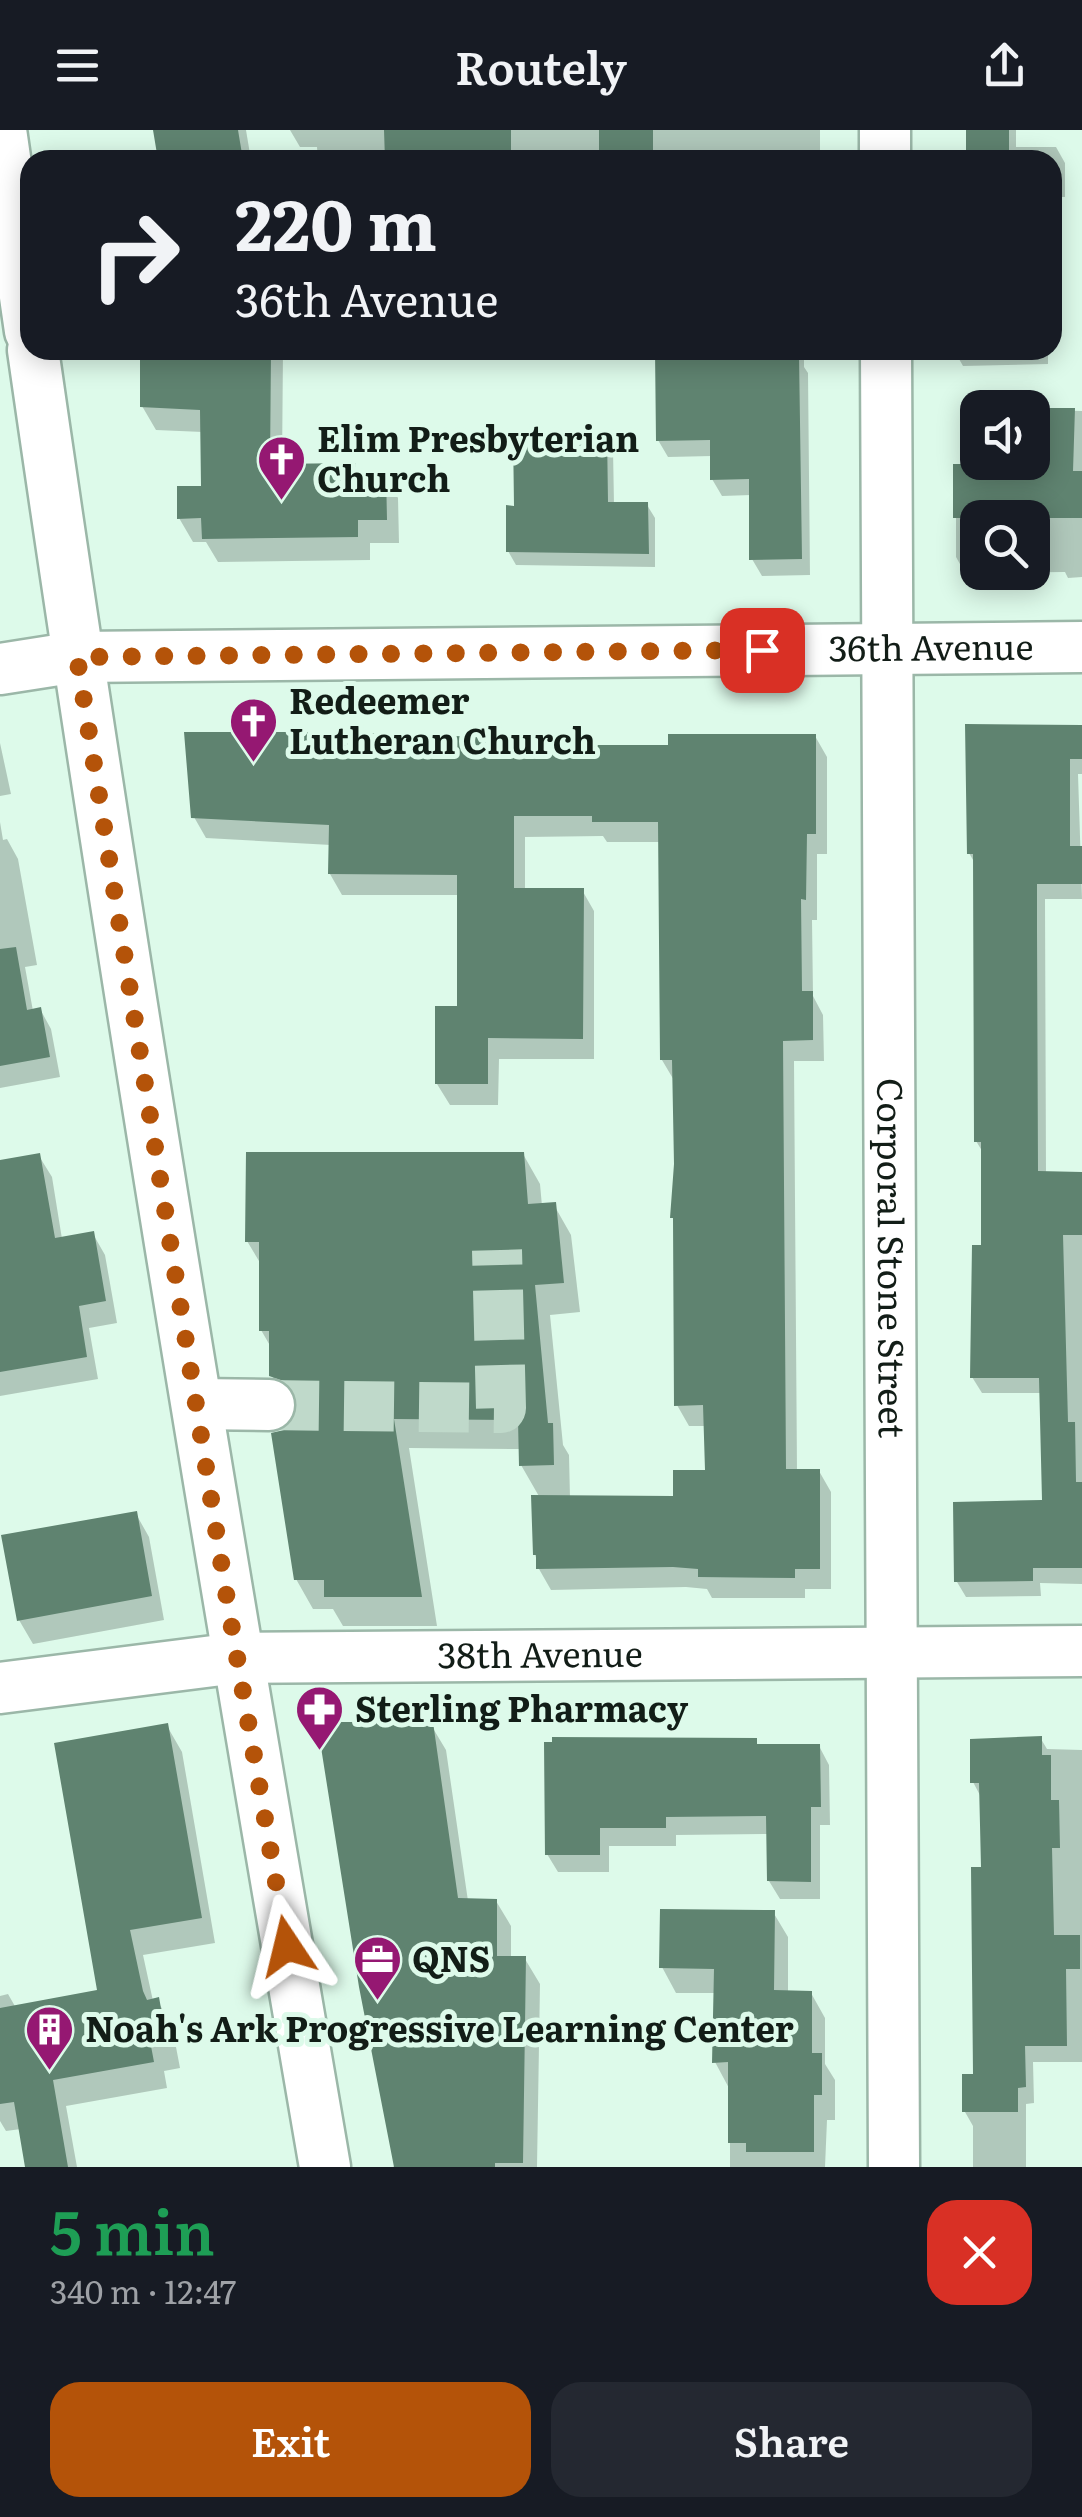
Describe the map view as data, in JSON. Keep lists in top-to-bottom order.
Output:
{
  "streets": {
    "street": ["36th Avenue", "Corporal Stone Street", "38th Avenue"]
  },
  "crossings": [
    ["36th Avenue", "Corporal Stone Street"],
    ["Corporal Stone Street", "38th Avenue"]
  ],
  "places": {
    "church": ["Elim Presbyterian Church", "Redeemer Lutheran Church"],
    "pharmacy": ["Sterling Pharmacy"],
    "office": ["QNS"],
    "building": ["Noah's Ark Progressive Learning Center"]
  },
  "page": {
    "header": "Routely",
    "turn": ["220 m", "36th Avenue"],
    "heading": ["5 min", "340 m · 12:47"],
    "buttons": ["Exit", "Share"]
  }
}
